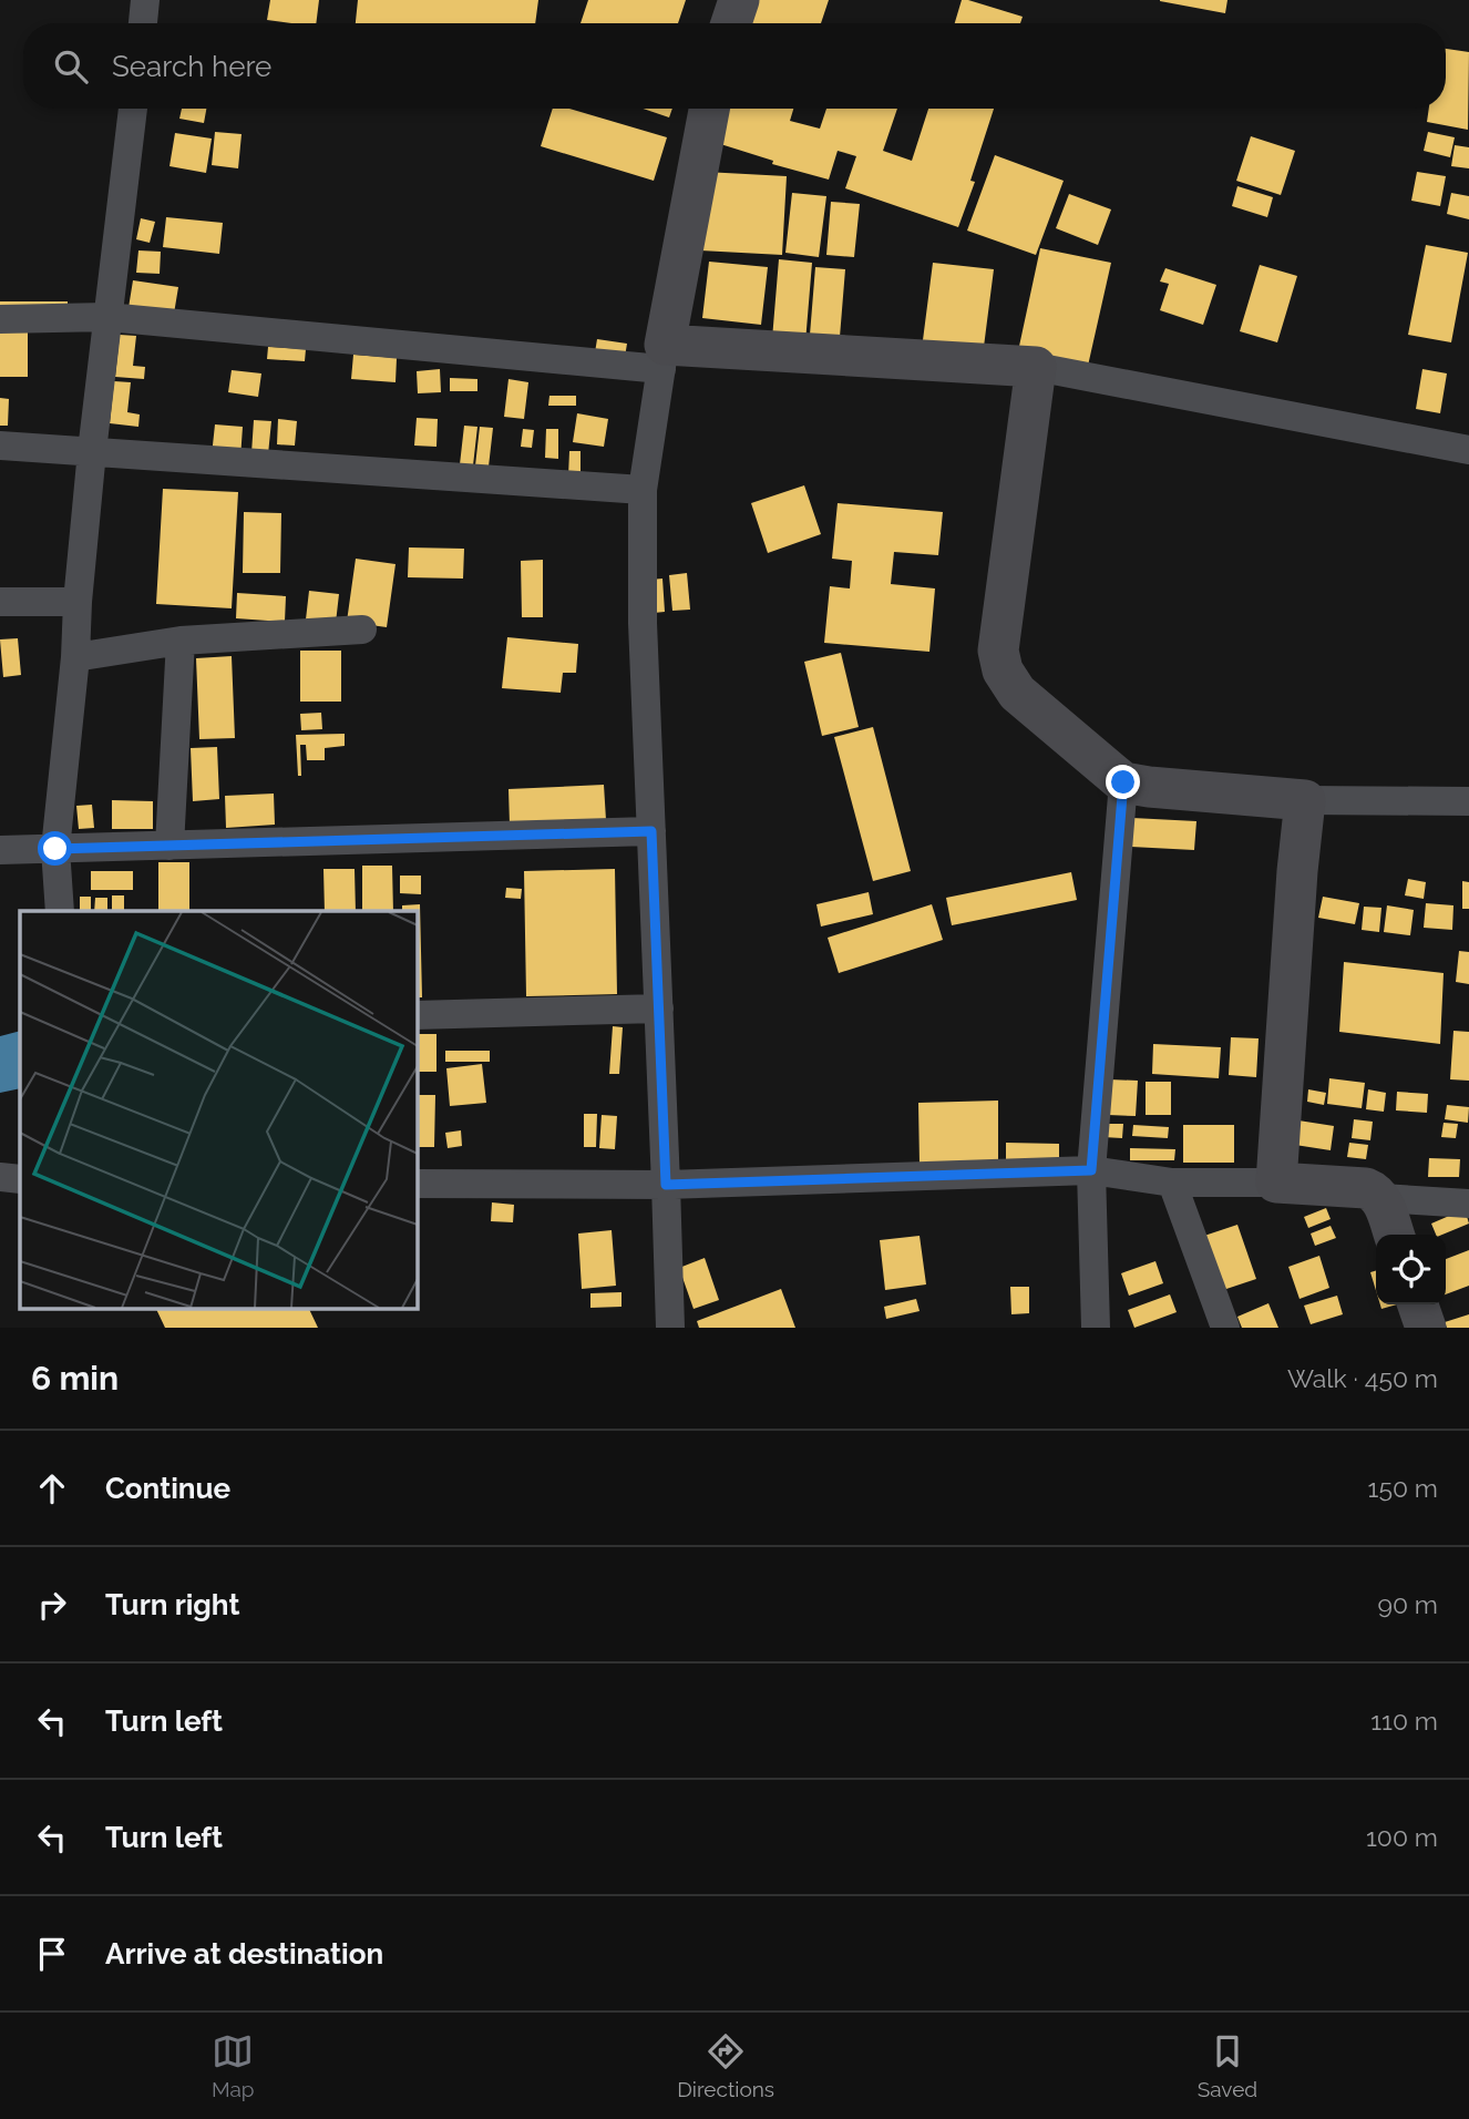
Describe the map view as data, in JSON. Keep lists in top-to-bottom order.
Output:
{
  "page": {
    "search": "Search here",
    "heading": ["6 min", "Walk · 450 m"],
    "list": [
      ["Continue", "150 m"],
      ["Turn right", "90 m"],
      ["Turn left", "110 m"],
      ["Turn left", "100 m"],
      "Arrive at destination"
    ],
    "nav": ["Map", "Directions", "Saved"]
  }
}
